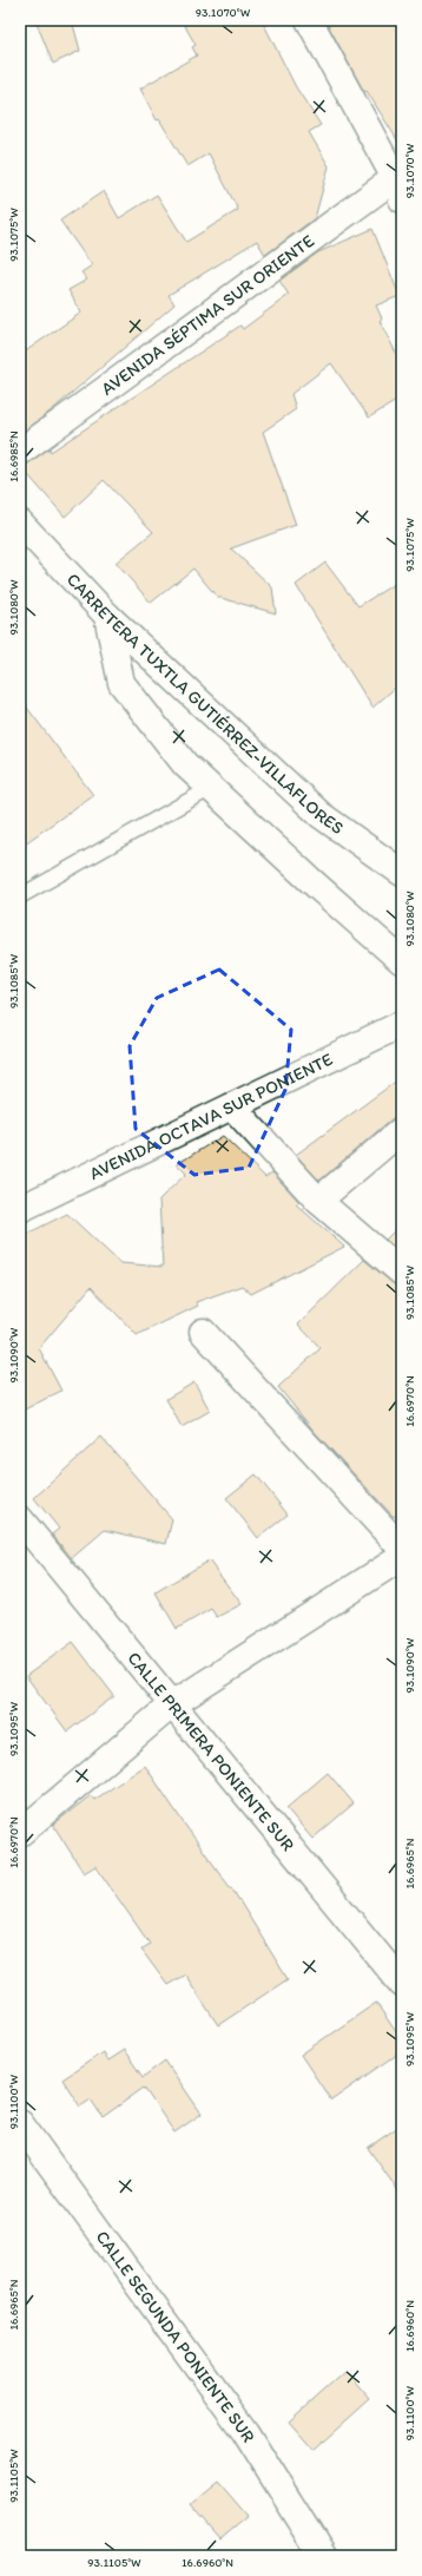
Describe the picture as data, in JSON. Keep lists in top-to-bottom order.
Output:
{
  "streets": {
    "street": [
      "AVENIDA SÉPTIMA SUR ORIENTE",
      "CARRETERA TUXTLA GUTIÉRREZ-VILLAFLORES",
      "AVENIDA OCTAVA SUR PONIENTE",
      "CALLE PRIMERA PONIENTE SUR",
      "CALLE SEGUNDA PONIENTE SUR"
    ]
  },
  "coordinates": [
    "93.1070°W",
    "93.1075°W",
    "16.6985°N",
    "93.1080°W",
    "93.1085°W",
    "93.1090°W",
    "16.6970°N",
    "93.1095°W",
    "16.6965°N",
    "93.1100°W",
    "16.6960°N",
    "93.1105°W"
  ]
}
